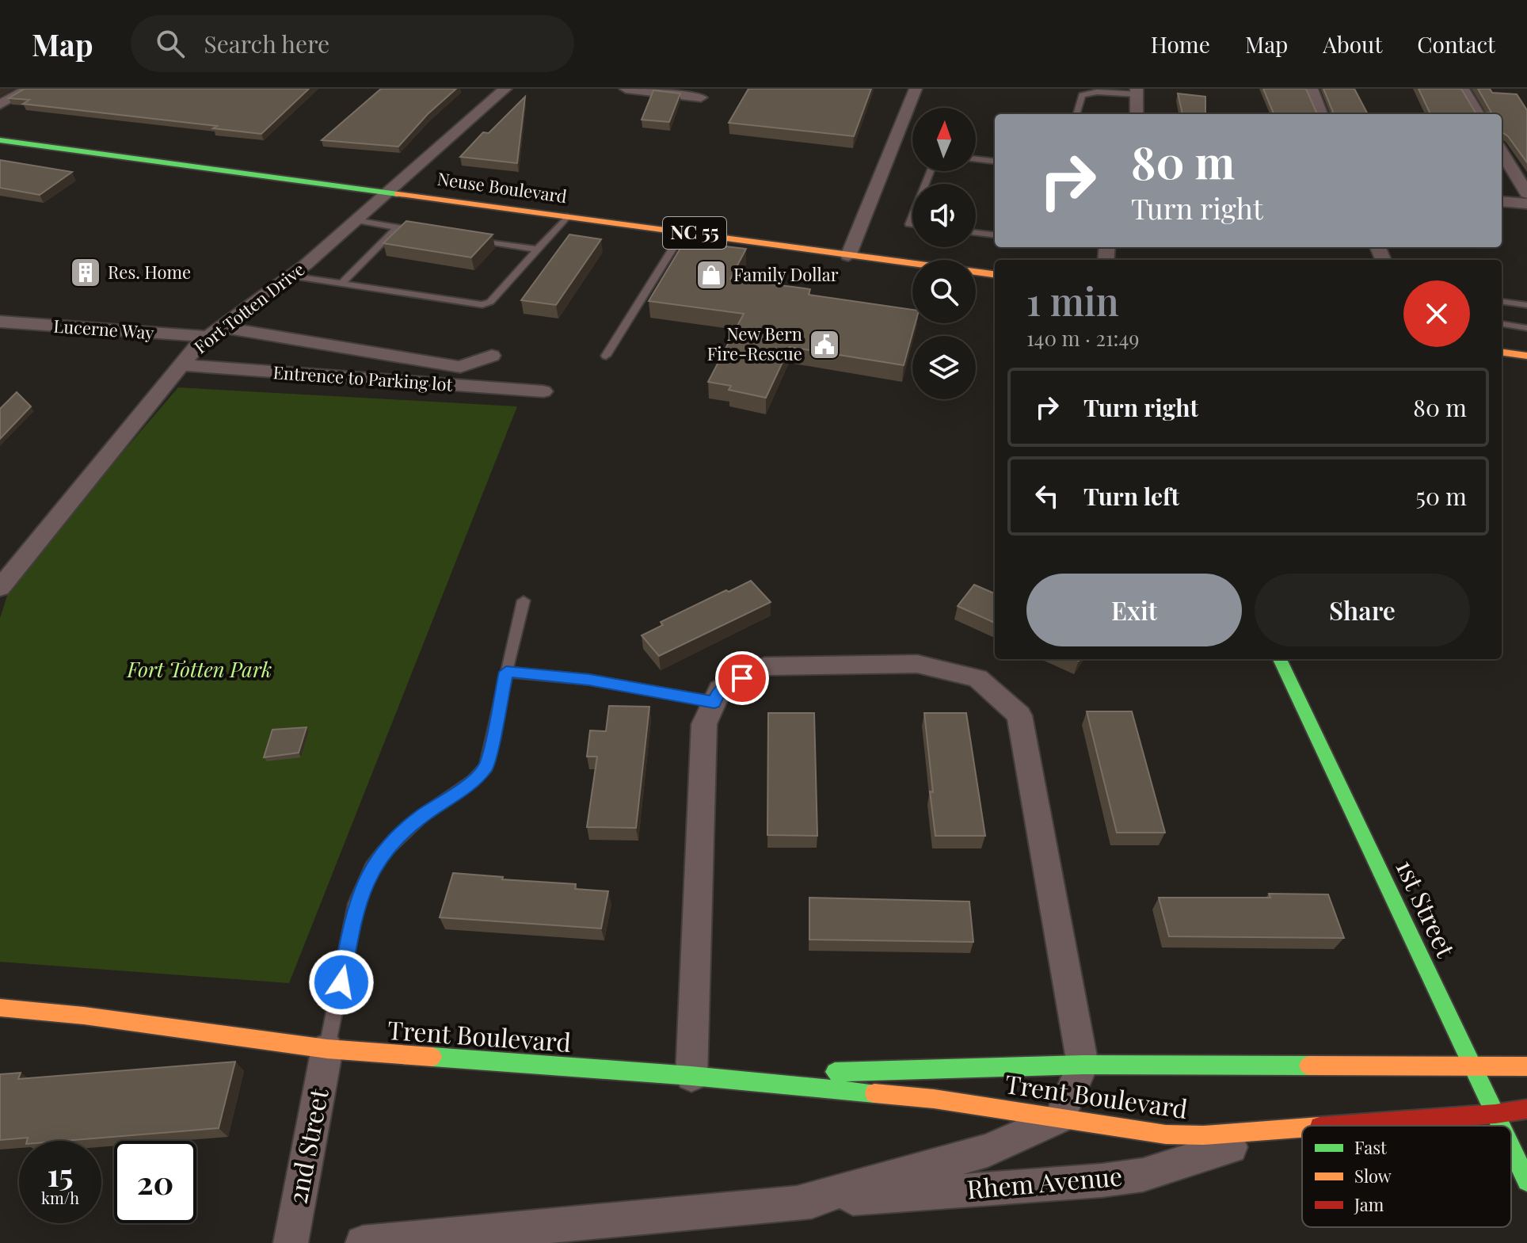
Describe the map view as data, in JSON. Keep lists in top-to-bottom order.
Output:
{
  "streets": {
    "main road": [
      "Neuse Boulevard",
      "NC 55",
      "1st Street",
      "Trent Boulevard"
    ],
    "street": [
      "Fort Totten Drive",
      "Lucerne Way",
      "Entrence to Parking lot",
      "2nd Street",
      "Rhem Avenue"
    ]
  },
  "crossings": [
    ["Neuse Boulevard", "Fort Totten Drive"],
    ["Fort Totten Drive", "Lucerne Way"],
    ["Fort Totten Drive", "Entrence to Parking lot"],
    ["Lucerne Way", "Entrence to Parking lot"],
    ["1st Street", "Trent Boulevard"],
    ["Trent Boulevard", "2nd Street"],
    ["Trent Boulevard", "Rhem Avenue"]
  ],
  "parks": ["Fort Totten Park"],
  "places": {
    "building": ["Res. Home"],
    "shop": ["Family Dollar"],
    "public building": ["New Bern Fire-Rescue"]
  },
  "legend": ["Fast", "Slow", "Jam"],
  "north": "top",
  "page": {
    "header": "Map",
    "search": "Search here",
    "nav": [
      "Home",
      "Map",
      "About",
      "Contact"
    ],
    "turn": ["80 m", "Turn right"],
    "heading": ["1 min", "140 m · 21:49"],
    "list": [
      {
        "name": "Turn right",
        "value": "80 m"
      },
      {
        "name": "Turn left",
        "value": "50 m"
      }
    ],
    "buttons": ["Exit", "Share"],
    "speed": "15 km/h",
    "limit": "20"
  }
}
